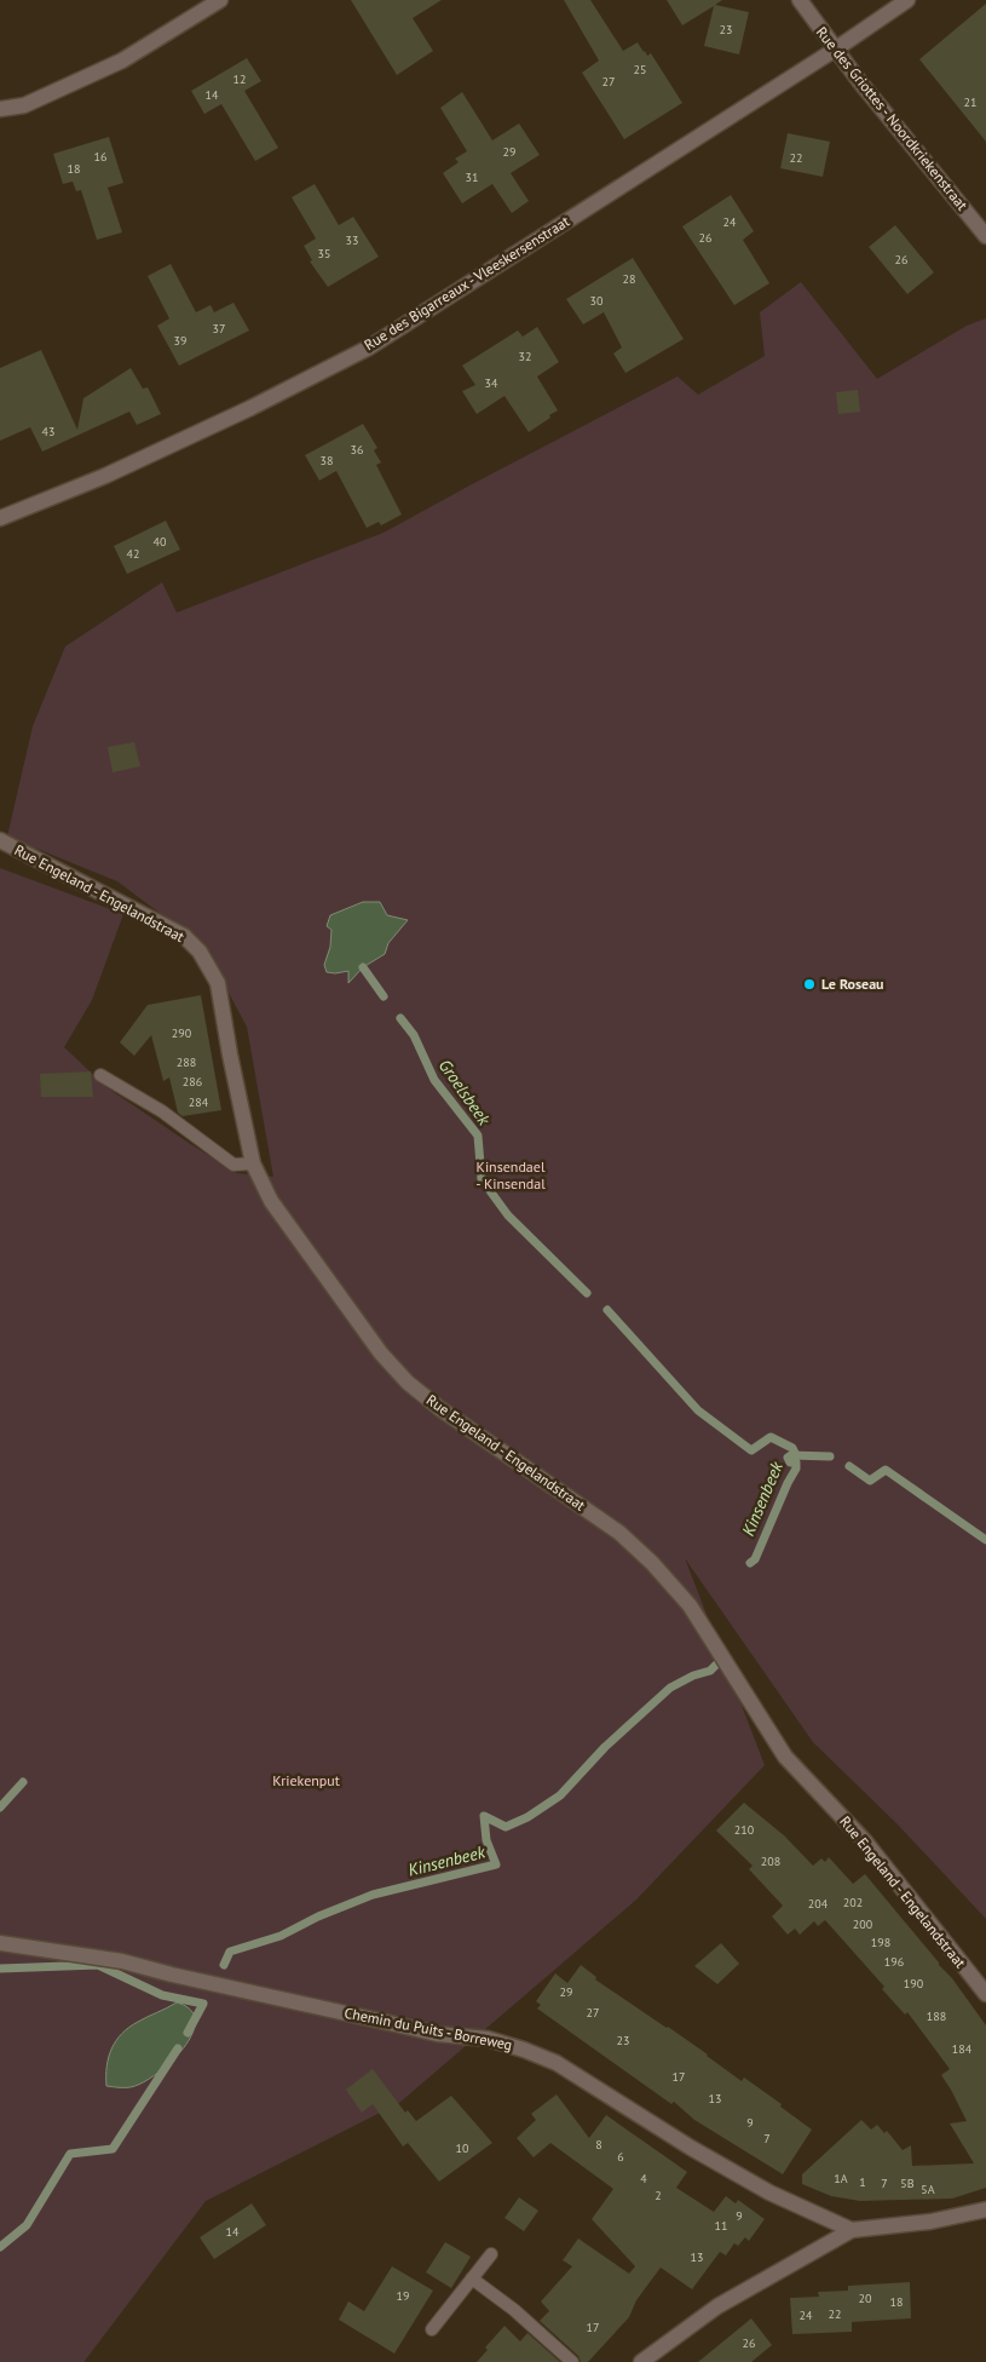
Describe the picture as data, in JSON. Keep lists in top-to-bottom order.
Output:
{
  "streets": {
    "street": [
      "Rue des Griottes - Noordkriekenstraat",
      "Rue des Bigarreaux - Vleeskersenstraat",
      "Rue Engeland - Engelandstraat",
      "Chemin du Puits - Borreweg"
    ]
  },
  "crossings": [
    ["Rue des Griottes - Noordkriekenstraat", "Rue des Bigarreaux - Vleeskersenstraat"]
  ],
  "water": ["Groelsbeek", "Kinsenbeek"],
  "parks": ["Kinsendael - Kinsendal", "Kriekenput"],
  "places": ["Le Roseau"],
  "house_numbers": [
    "23",
    "25",
    "12",
    "27",
    "14",
    "21",
    "29",
    "16",
    "22",
    "18",
    "31",
    "24",
    "26",
    "33",
    "35",
    "26",
    "28",
    "30",
    "37",
    "39",
    "32",
    "34",
    "43",
    "36",
    "38",
    "40",
    "42",
    "290",
    "288",
    "286",
    "284",
    "210",
    "208",
    "202",
    "204",
    "200",
    "198",
    "196",
    "190",
    "29",
    "27",
    "188",
    "23",
    "184",
    "17",
    "13",
    "9",
    "7",
    "8",
    "10",
    "6",
    "4",
    "1A",
    "1",
    "7",
    "5B",
    "5A",
    "2",
    "9",
    "11",
    "14",
    "13",
    "19",
    "20",
    "18",
    "22",
    "24",
    "17",
    "26"
  ]
}
